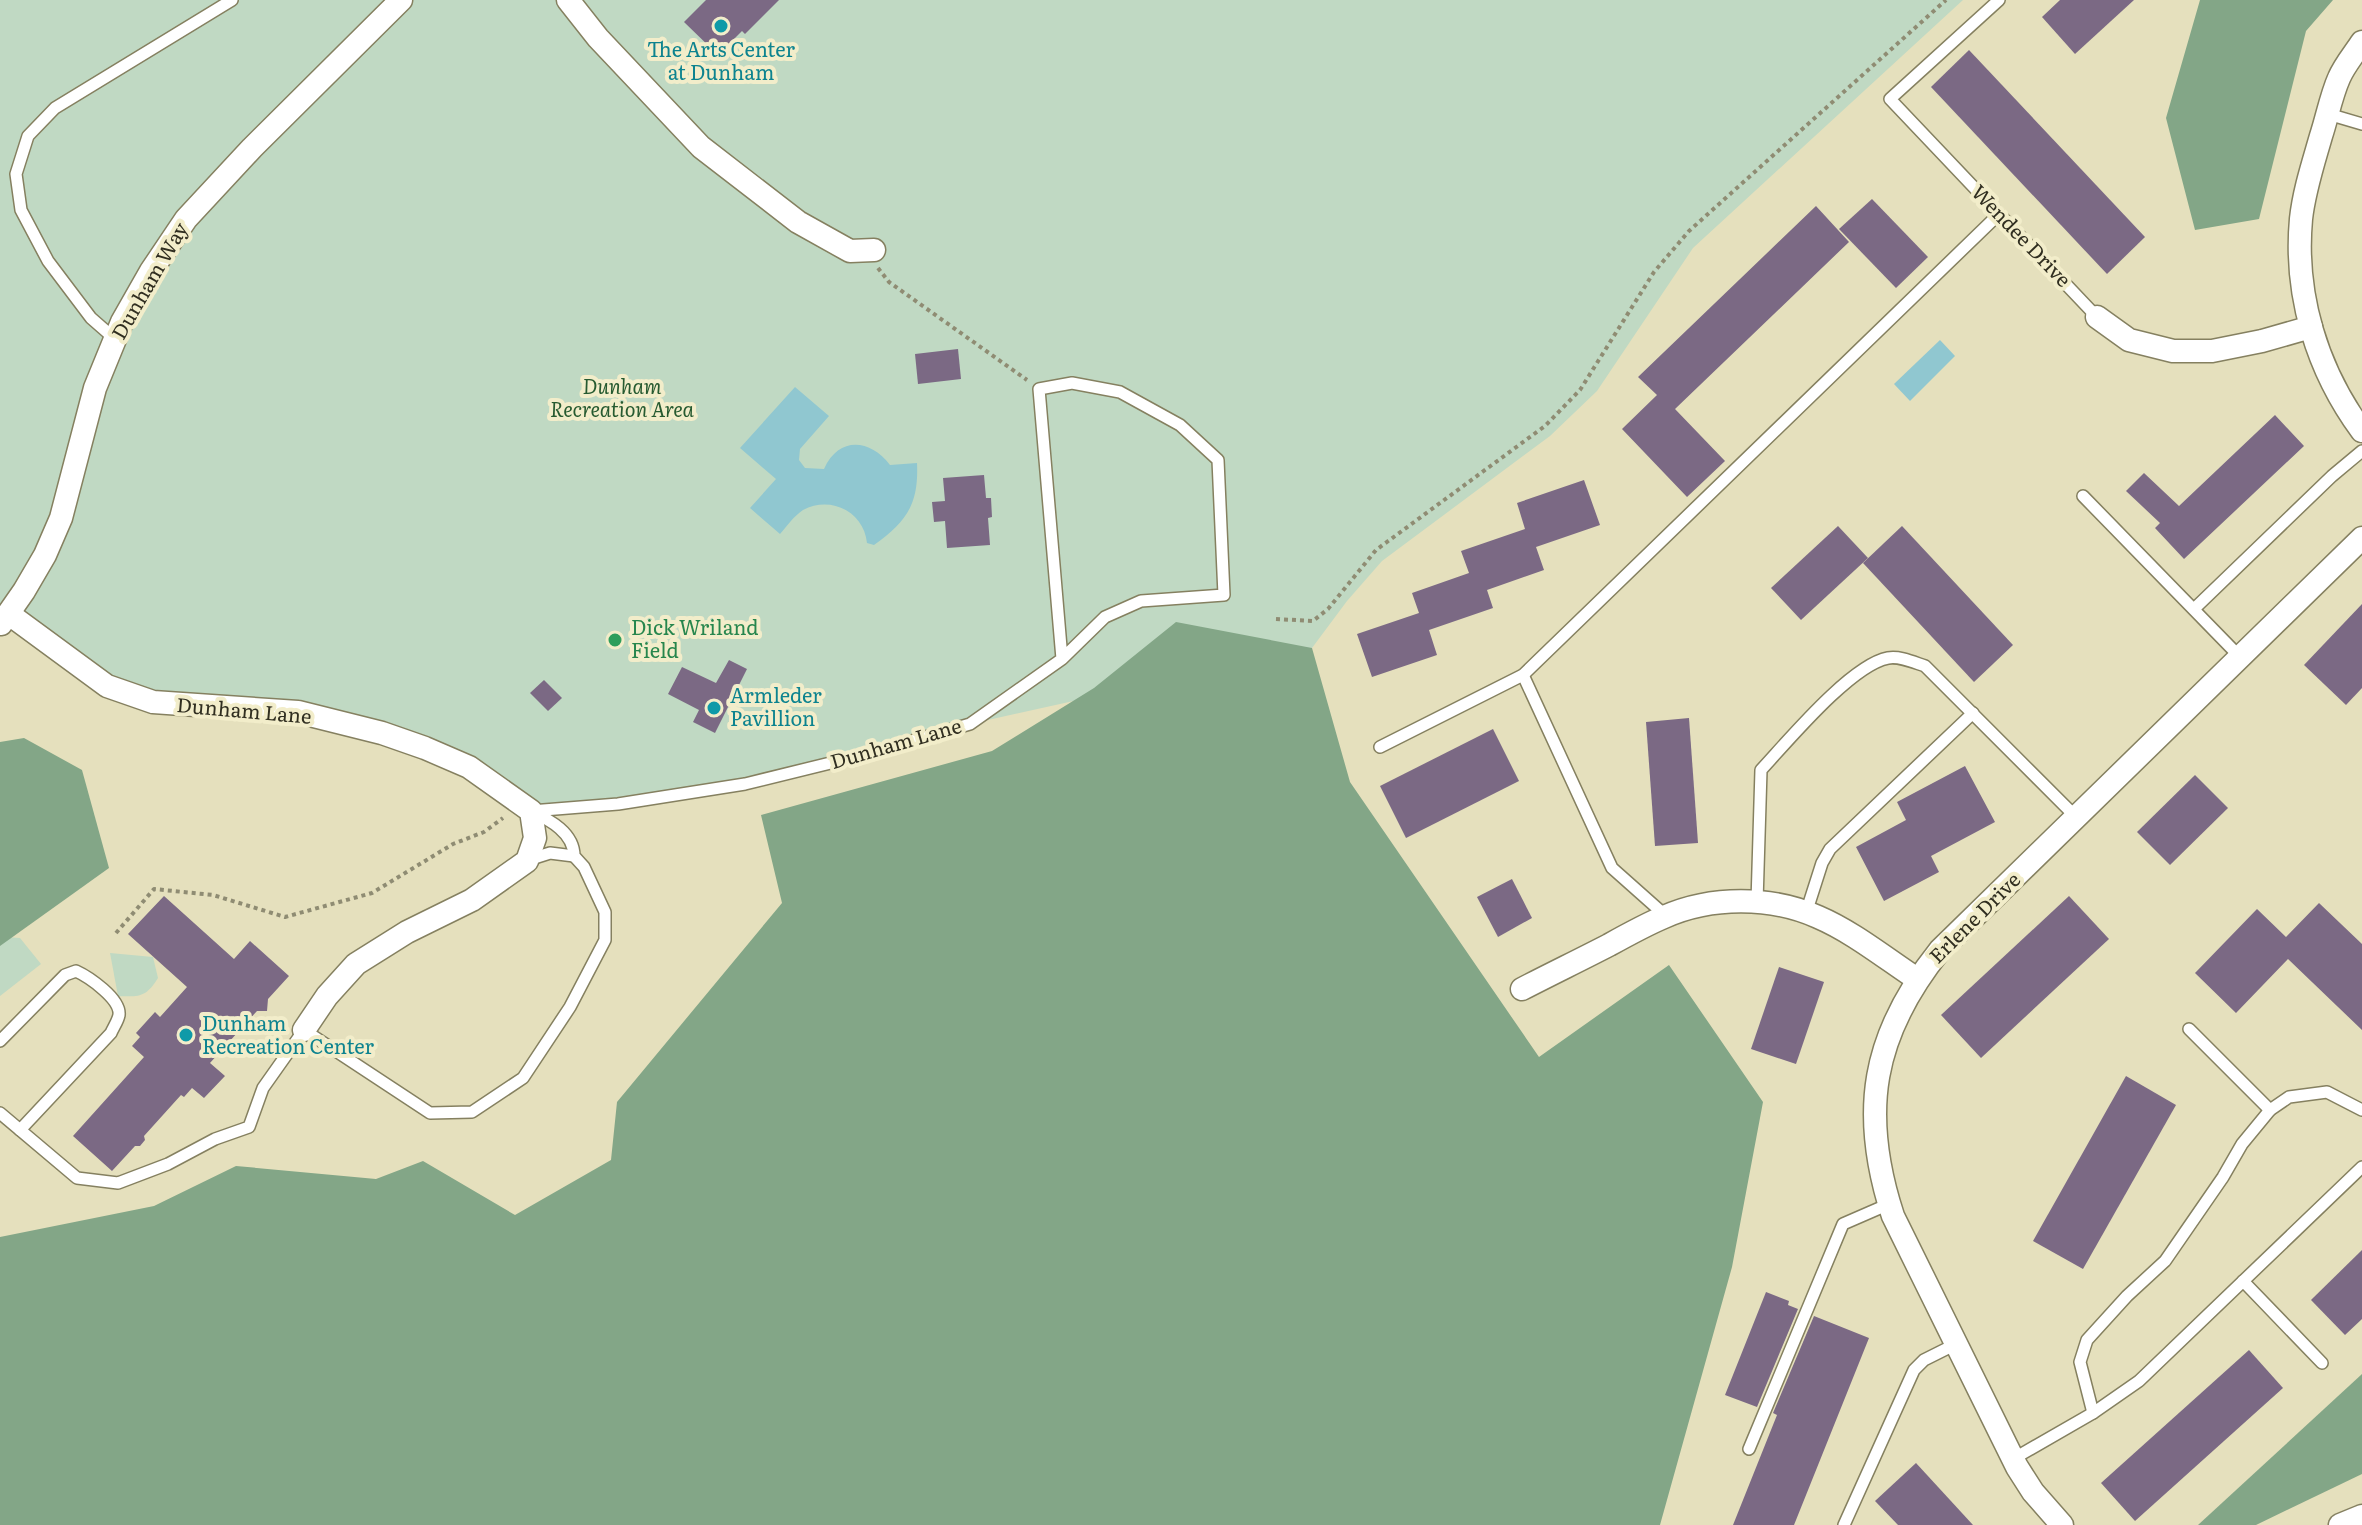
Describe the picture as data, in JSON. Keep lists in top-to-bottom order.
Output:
{
  "streets": {
    "street": [
      "Wendee Drive",
      "Dunham Way",
      "Dunham Lane",
      "Erlene Drive"
    ]
  },
  "crossings": [
    ["Dunham Way", "Dunham Lane"]
  ],
  "parks": ["Dunham Recreation Area"],
  "places": [
    "The Arts Center at Dunham",
    "Dick Wriland Field",
    "Armleder Pavillion",
    "Dunham Recreation Center"
  ]
}
